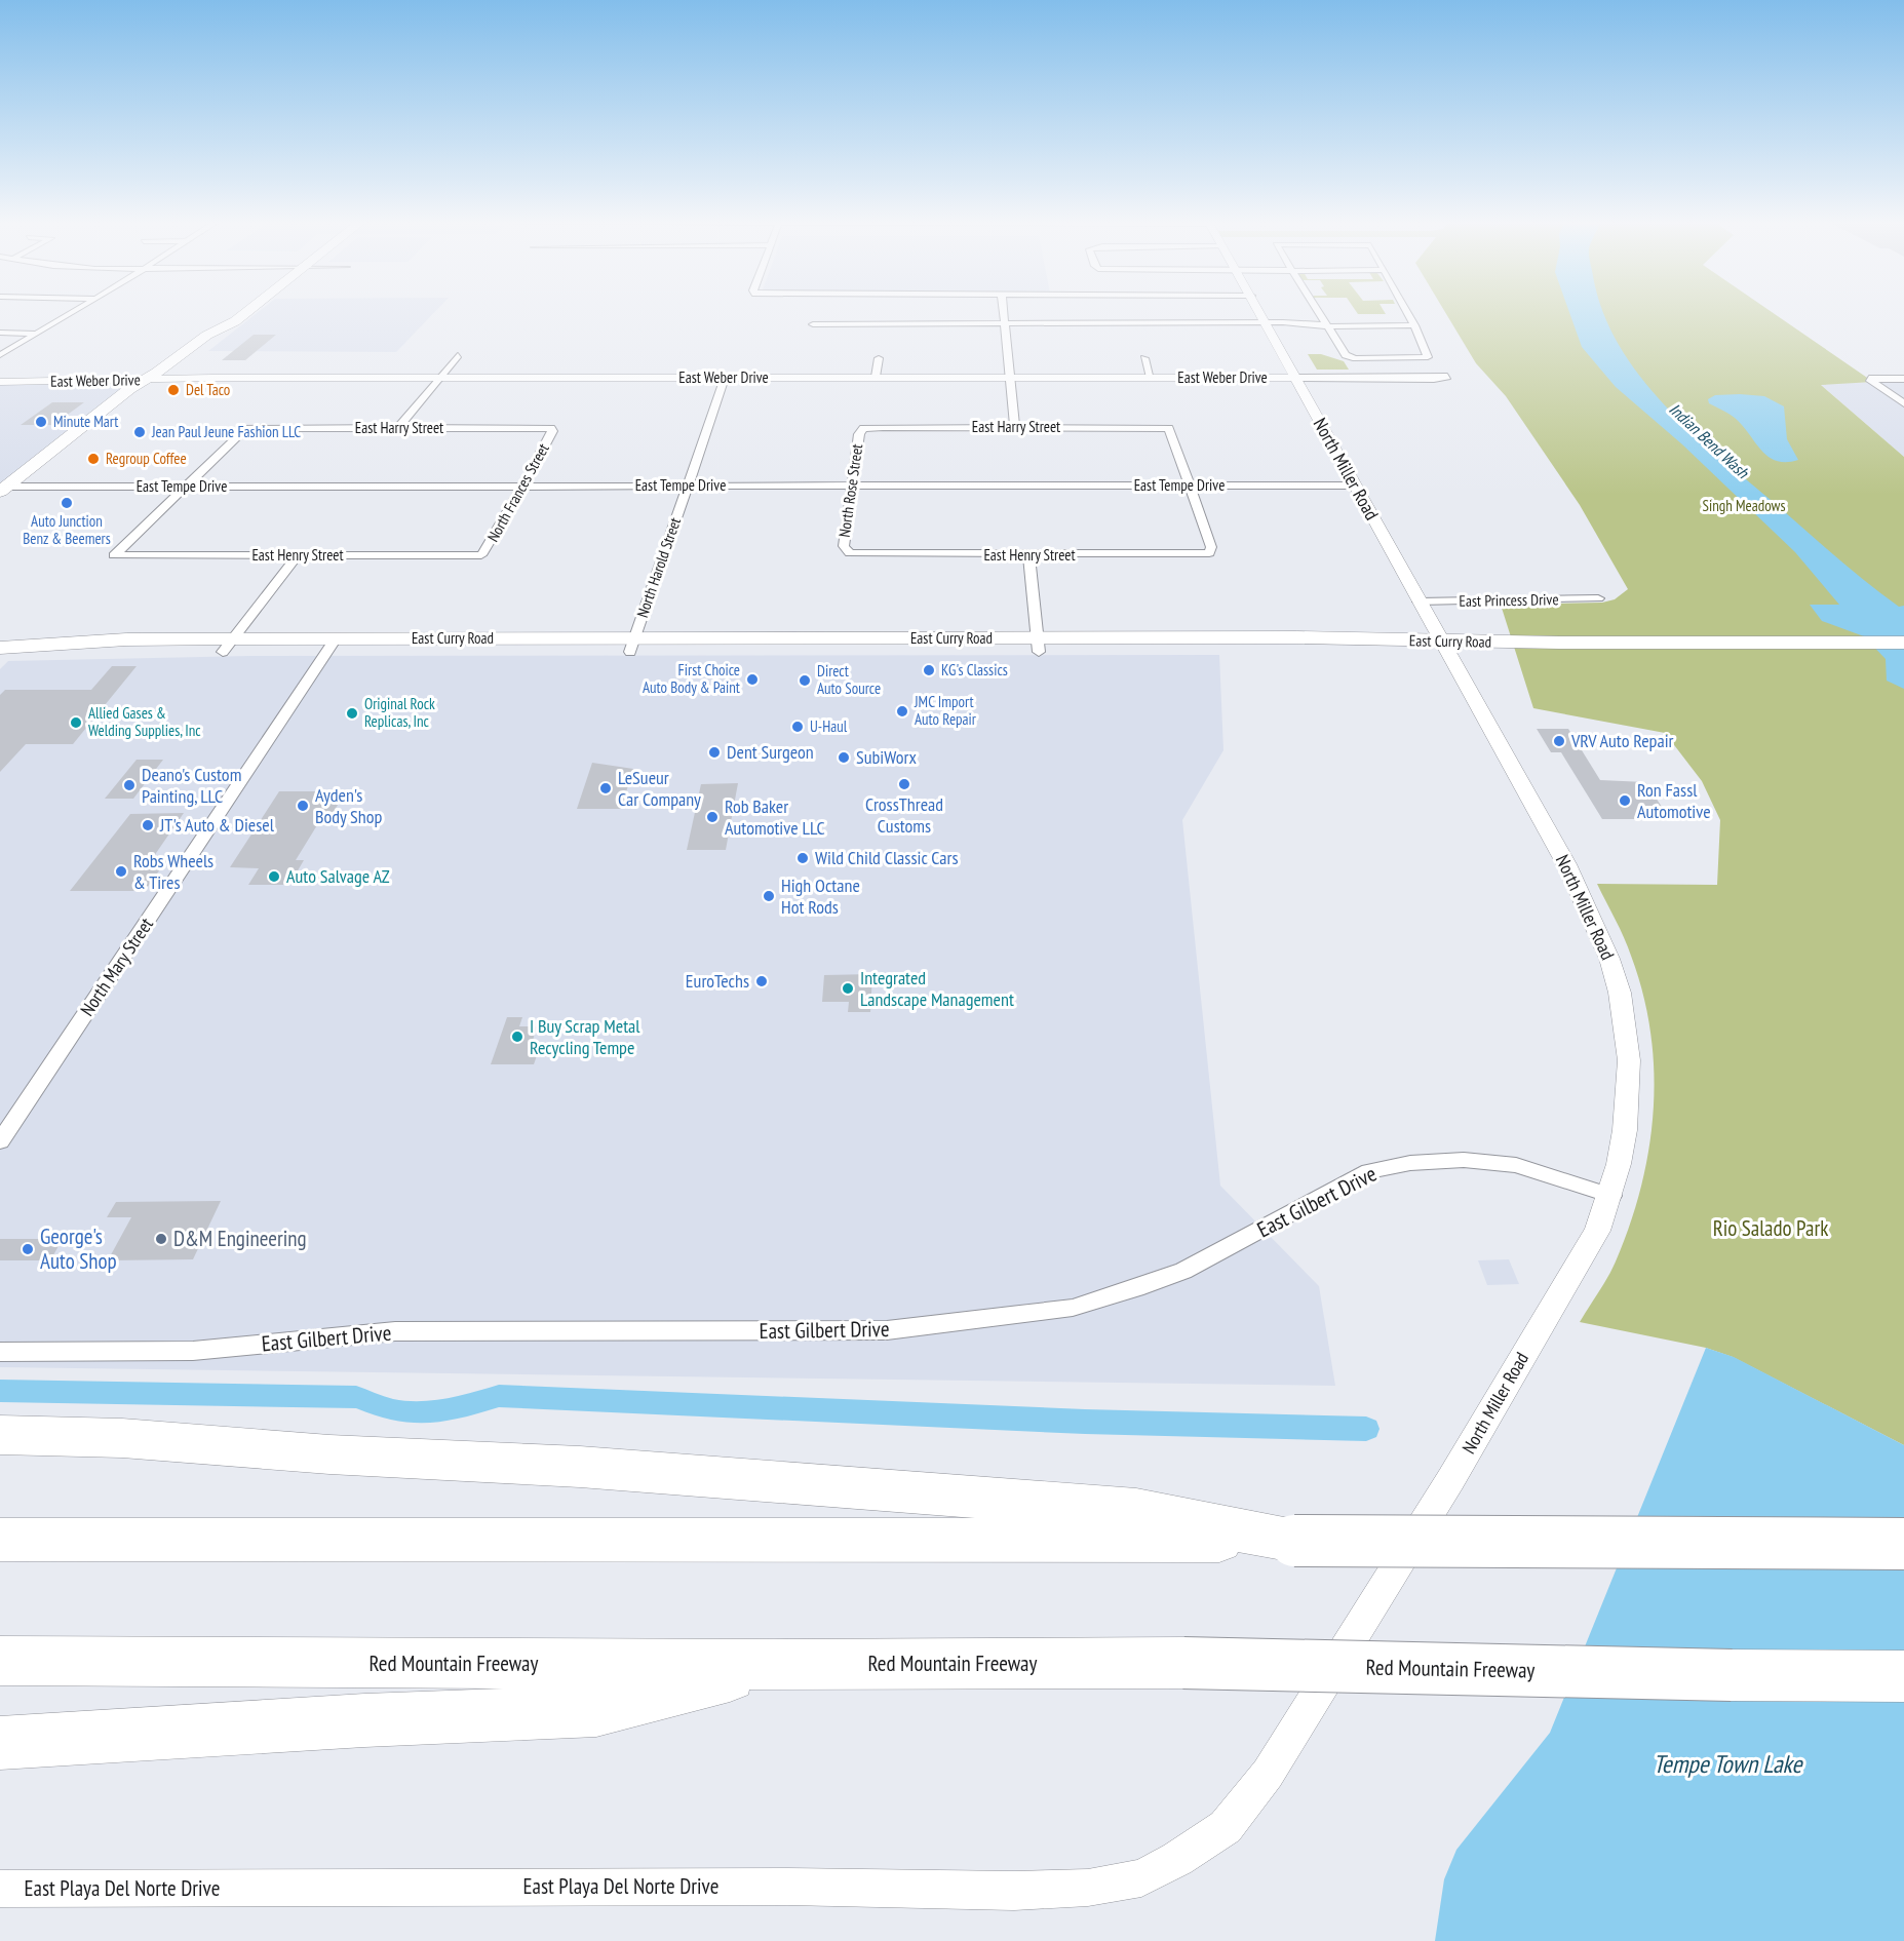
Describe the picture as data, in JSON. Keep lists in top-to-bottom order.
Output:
{
  "streets": {
    "highway": ["Red Mountain Freeway"],
    "main road": ["East Curry Road"],
    "street": [
      "East Weber Drive",
      "East Harry Street",
      "North Miller Road",
      "East Tempe Drive",
      "North Rose Street",
      "North Frances Street",
      "East Henry Street",
      "North Harold Street",
      "East Princess Drive",
      "North Mary Street",
      "East Gilbert Drive",
      "East Playa Del Norte Drive"
    ]
  },
  "crossings": [
    ["East Weber Drive", "North Miller Road"],
    ["East Weber Drive", "North Harold Street"],
    ["East Harry Street", "East Tempe Drive"],
    ["East Harry Street", "North Rose Street"],
    ["East Harry Street", "North Frances Street"],
    ["East Harry Street", "East Henry Street"],
    ["North Miller Road", "East Tempe Drive"],
    ["North Miller Road", "East Princess Drive"],
    ["North Miller Road", "East Curry Road"],
    ["North Miller Road", "East Gilbert Drive"],
    ["North Miller Road", "East Playa Del Norte Drive"],
    ["East Tempe Drive", "North Rose Street"],
    ["East Tempe Drive", "North Frances Street"],
    ["East Tempe Drive", "East Henry Street"],
    ["East Tempe Drive", "North Harold Street"],
    ["North Rose Street", "East Henry Street"],
    ["North Frances Street", "East Henry Street"],
    ["North Harold Street", "East Curry Road"],
    ["East Curry Road", "North Mary Street"]
  ],
  "water": ["Indian Bend Wash", "Tempe Town Lake"],
  "parks": ["Singh Meadows", "Rio Salado Park"],
  "places": [
    "Del Taco",
    "Minute Mart",
    "Jean Paul Jeune Fashion LLC",
    "Regroup Coffee",
    "Auto Junction Benz & Beemers",
    "KG's Classics",
    "First Choice Auto Body & Paint",
    "Direct Auto Source",
    "JMC Import Auto Repair",
    "Original Rock Replicas, Inc",
    "Allied Gases & Welding Supplies, Inc",
    "U-Haul",
    "VRV Auto Repair",
    "Dent Surgeon",
    "SubiWorx",
    "CrossThread Customs",
    "Deano's Custom Painting, LLC",
    "LeSueur Car Company",
    "Ron Fassl Automotive",
    "Ayden's Body Shop",
    "Rob Baker Automotive LLC",
    "JT's Auto & Diesel",
    "Wild Child Classic Cars",
    "Robs Wheels & Tires",
    "Auto Salvage AZ",
    "High Octane Hot Rods",
    "EuroTechs",
    "Integrated Landscape Management",
    "I Buy Scrap Metal Recycling Tempe",
    "D&M Engineering",
    "George's Auto Shop"
  ]
}
